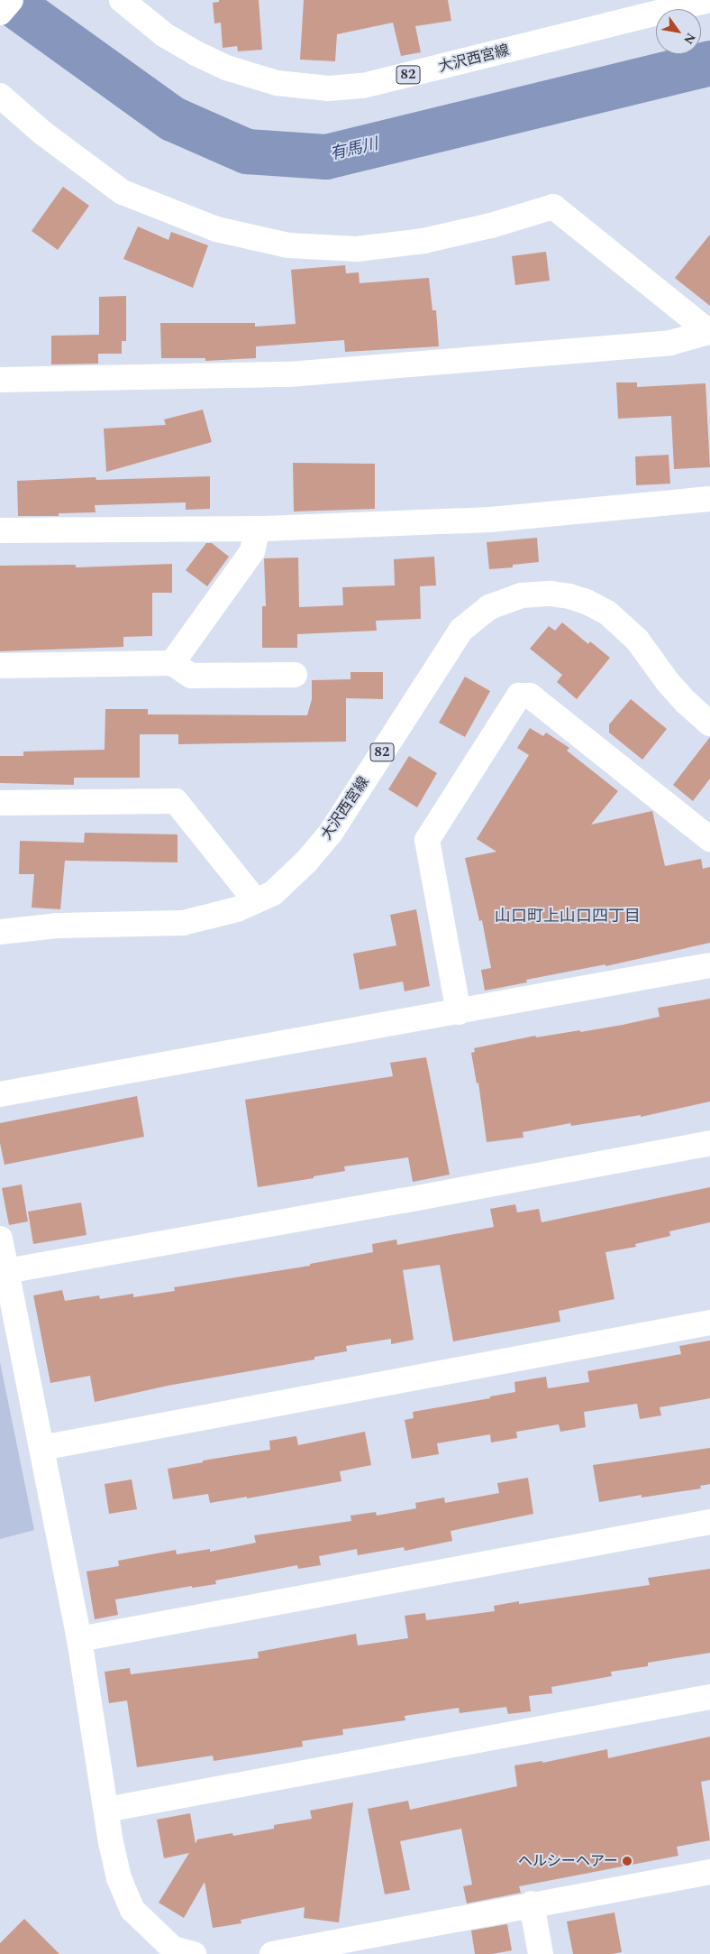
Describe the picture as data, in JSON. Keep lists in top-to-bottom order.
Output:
{
  "streets": {
    "street": ["大沢西宮線", "82"]
  },
  "districts": ["山口町上山口四丁目"],
  "water": ["有馬川"],
  "places": ["ヘルシーヘアー"],
  "north": "bottom right"
}
